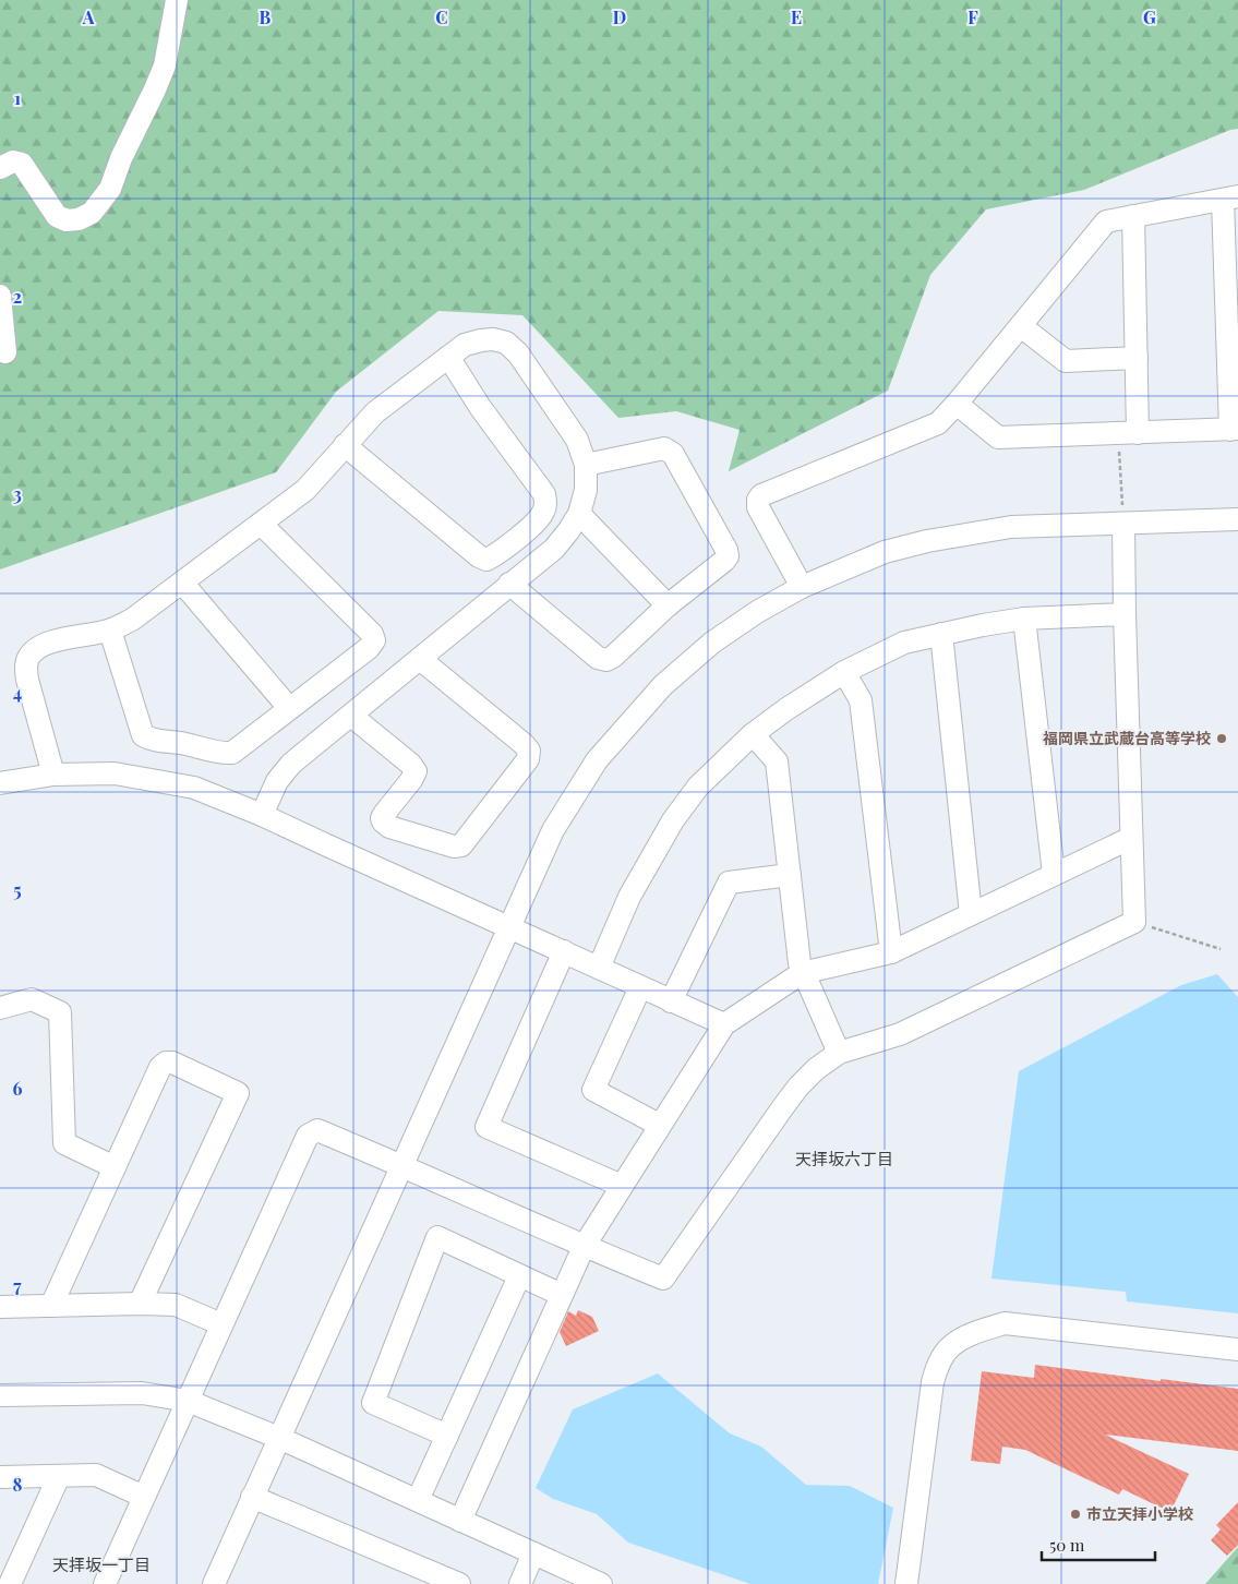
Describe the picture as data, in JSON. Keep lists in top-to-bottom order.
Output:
{
  "districts": ["天拝坂六丁目", "天拝坂一丁目"],
  "places": ["福岡県立武蔵台高等学校", "市立天拝小学校"],
  "scale_bar": "50 m",
  "grid": {
    "columns": [
      "A",
      "B",
      "C",
      "D",
      "E",
      "F",
      "G"
    ],
    "rows": [
      "1",
      "2",
      "3",
      "4",
      "5",
      "6",
      "7",
      "8"
    ]
  }
}
